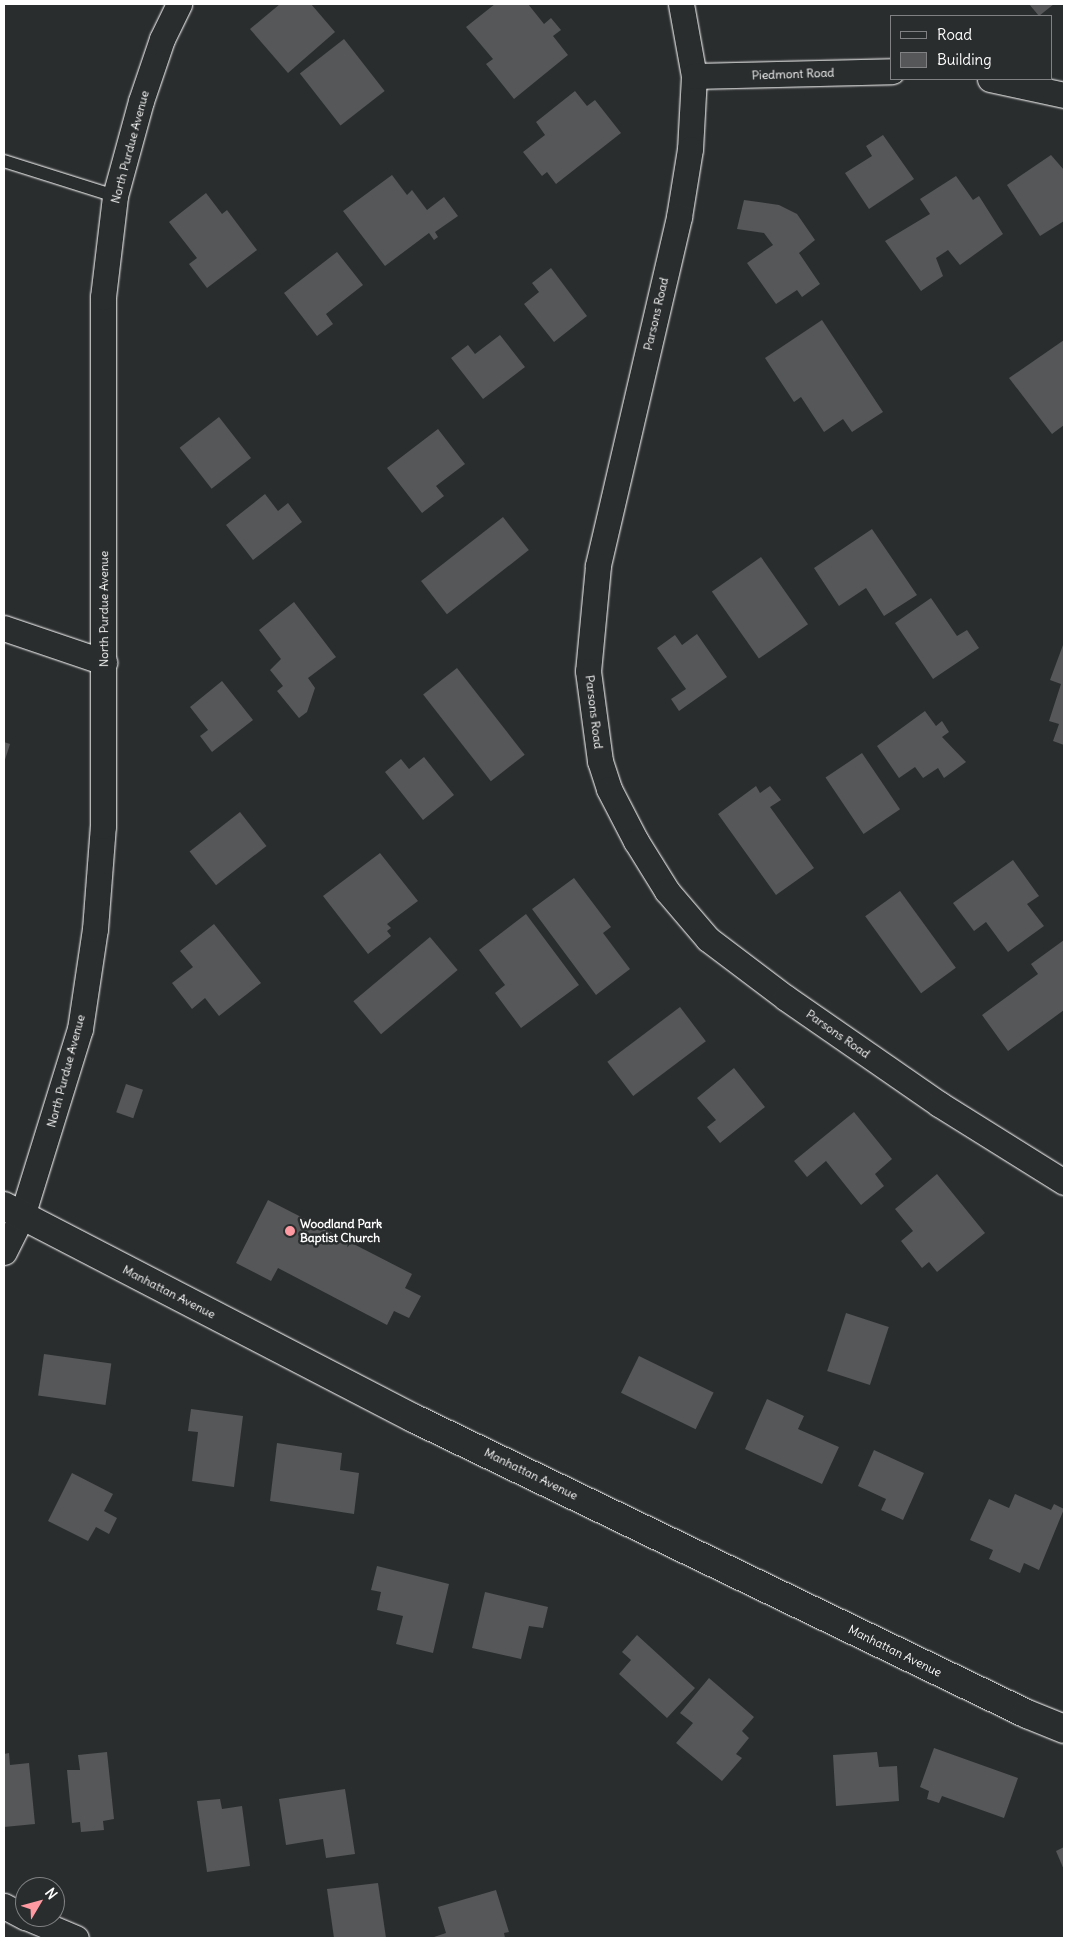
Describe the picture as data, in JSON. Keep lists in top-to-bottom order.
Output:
{
  "streets": {
    "street": [
      "Piedmont Road",
      "North Purdue Avenue",
      "Parsons Road",
      "Manhattan Avenue"
    ]
  },
  "crossings": [
    ["Piedmont Road", "Parsons Road"],
    ["North Purdue Avenue", "Manhattan Avenue"]
  ],
  "places": ["Woodland Park Baptist Church"],
  "legend": ["Road", "Building"],
  "north": "top right"
}
